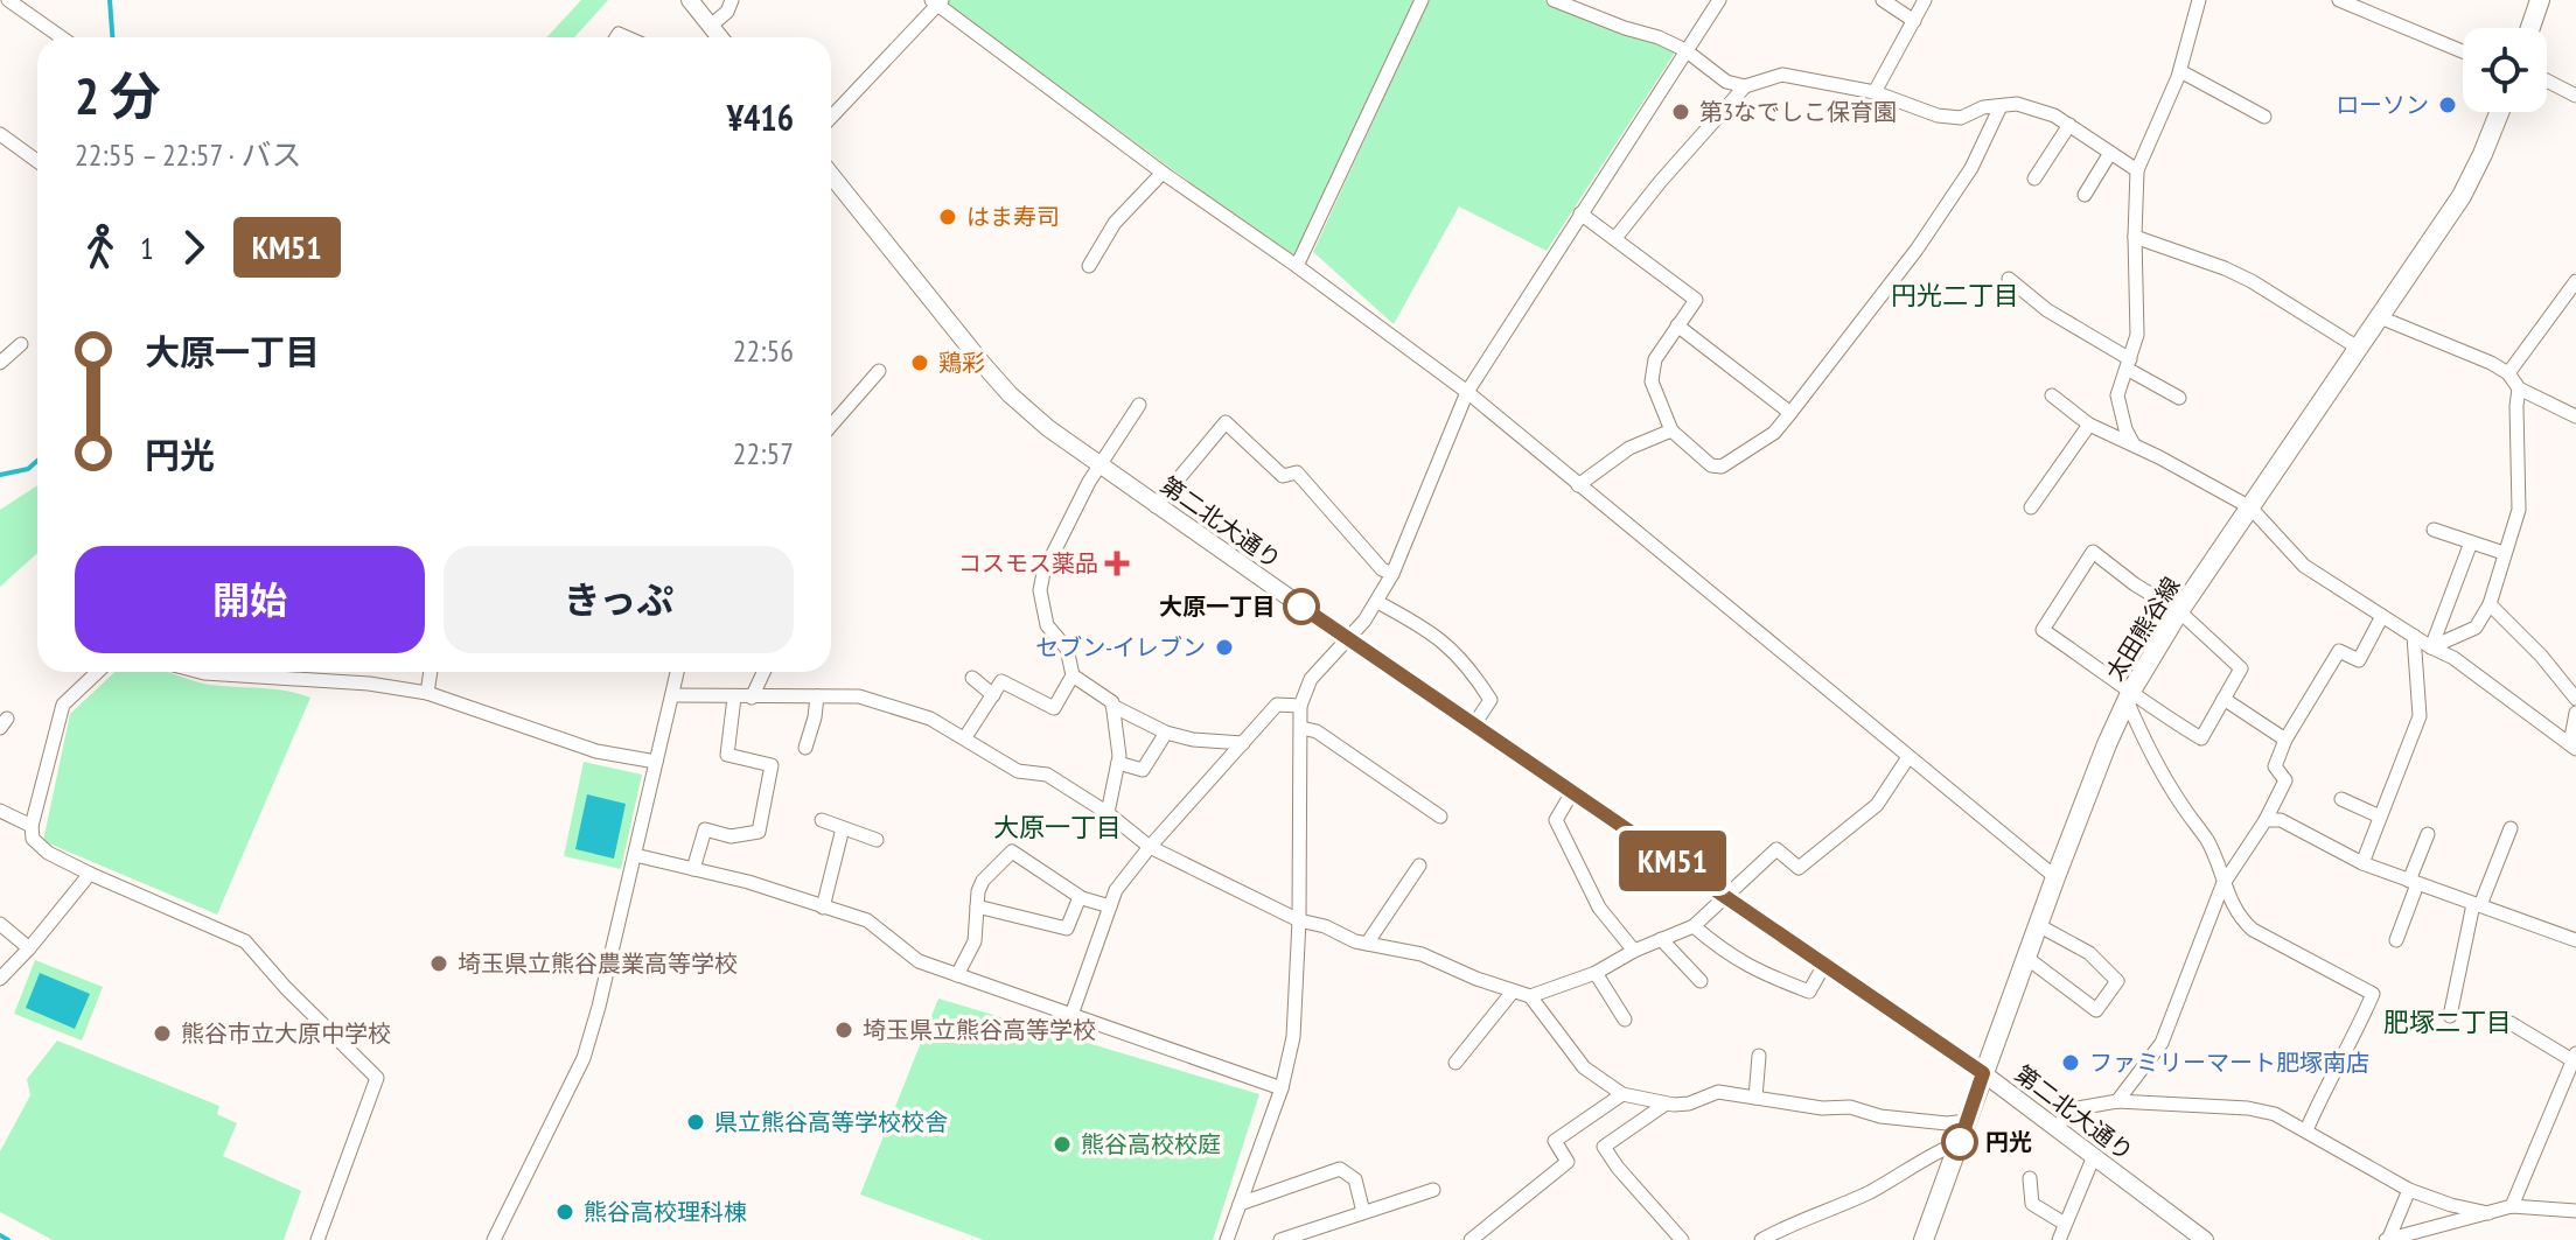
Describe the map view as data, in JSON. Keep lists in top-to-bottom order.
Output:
{
  "streets": {
    "main road": ["太田熊谷線"],
    "street": ["第二北大通り"]
  },
  "crossings": [
    ["第二北大通り", "太田熊谷線"]
  ],
  "districts": ["円光二丁目", "大原一丁目", "肥塚二丁目"],
  "places": {
    "other": [
      "ローソン",
      "第3なでしこ保育園",
      "はま寿司",
      "鶏彩",
      "大原一丁目",
      "セブン-イレブン",
      "埼玉県立熊谷農業高等学校",
      "埼玉県立熊谷高等学校",
      "熊谷市立大原中学校",
      "ファミリーマート肥塚南店",
      "県立熊谷高等学校校舎",
      "円光",
      "熊谷高校校庭",
      "熊谷高校理科棟"
    ],
    "health": ["コスモス薬品"]
  },
  "lines": ["bus line KM51"],
  "page": {
    "on_map": "KM51",
    "heading": ["2 分", "22:55 – 22:57 · バス", "¥416"],
    "legs": ["1", "KM51"],
    "list": [
      {
        "name": "大原一丁目",
        "value": "22:56"
      },
      {
        "name": "円光",
        "value": "22:57"
      }
    ],
    "buttons": ["開始", "きっぷ"]
  }
}
